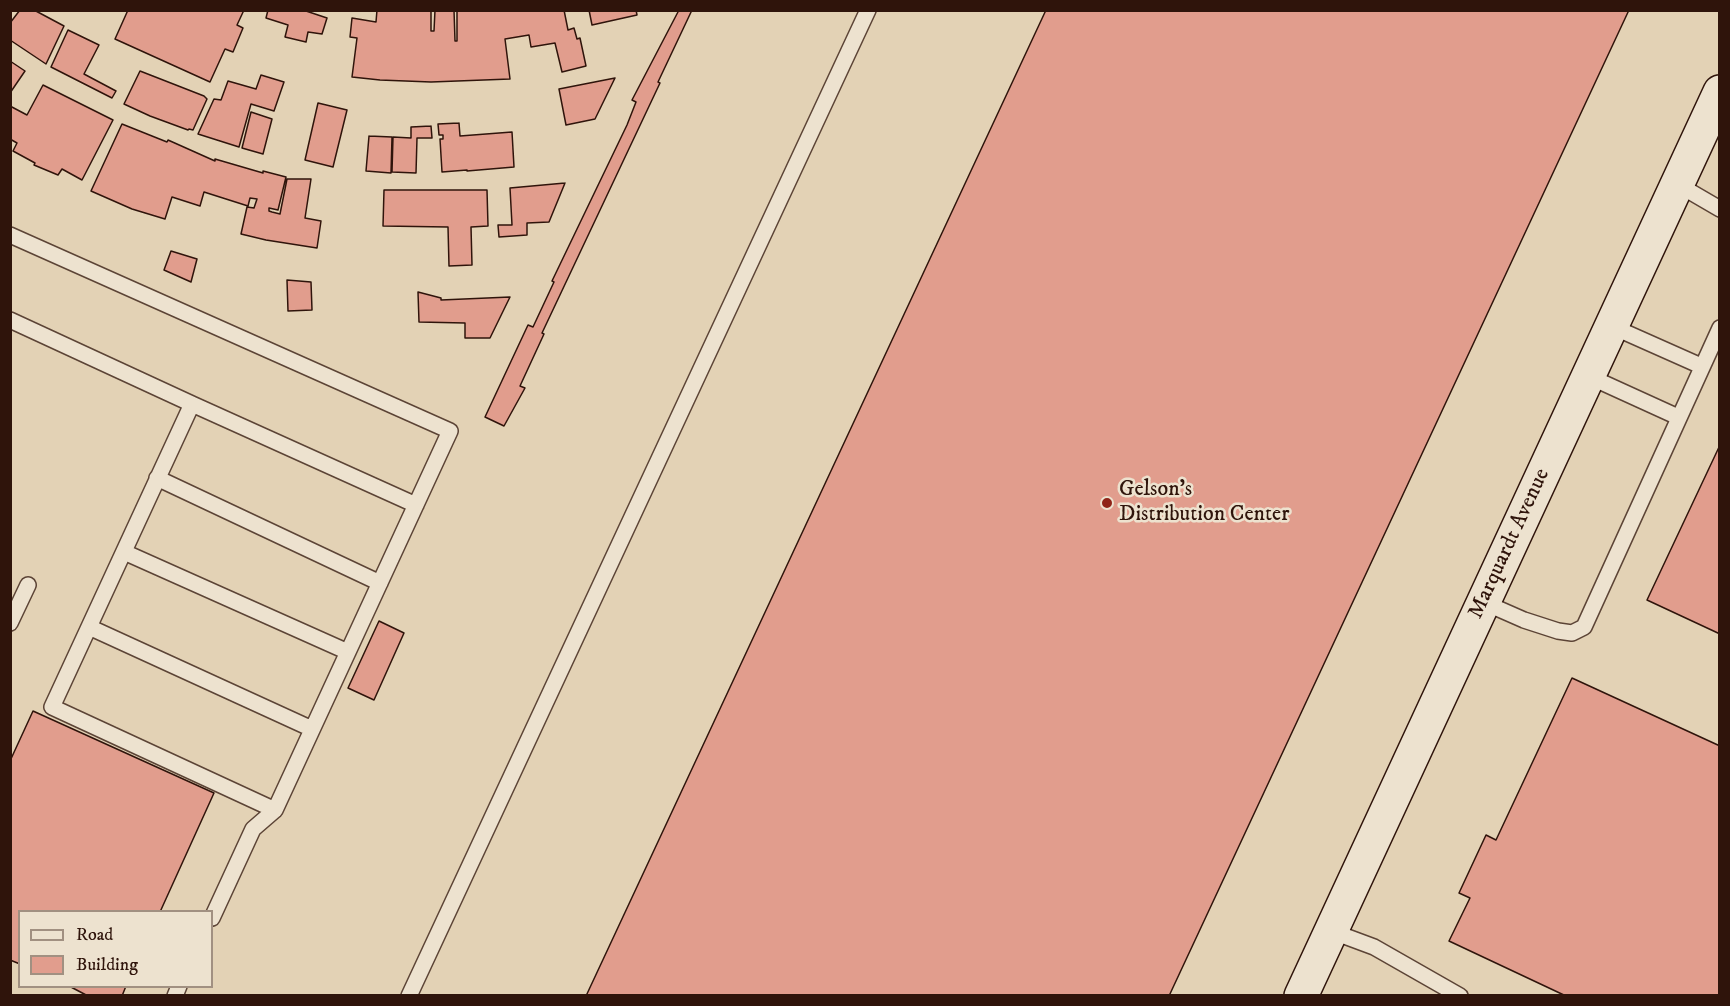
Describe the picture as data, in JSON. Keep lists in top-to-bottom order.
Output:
{
  "streets": {
    "street": ["Marquardt Avenue"]
  },
  "places": ["Gelson's Distribution Center"],
  "legend": ["Road", "Building"]
}
